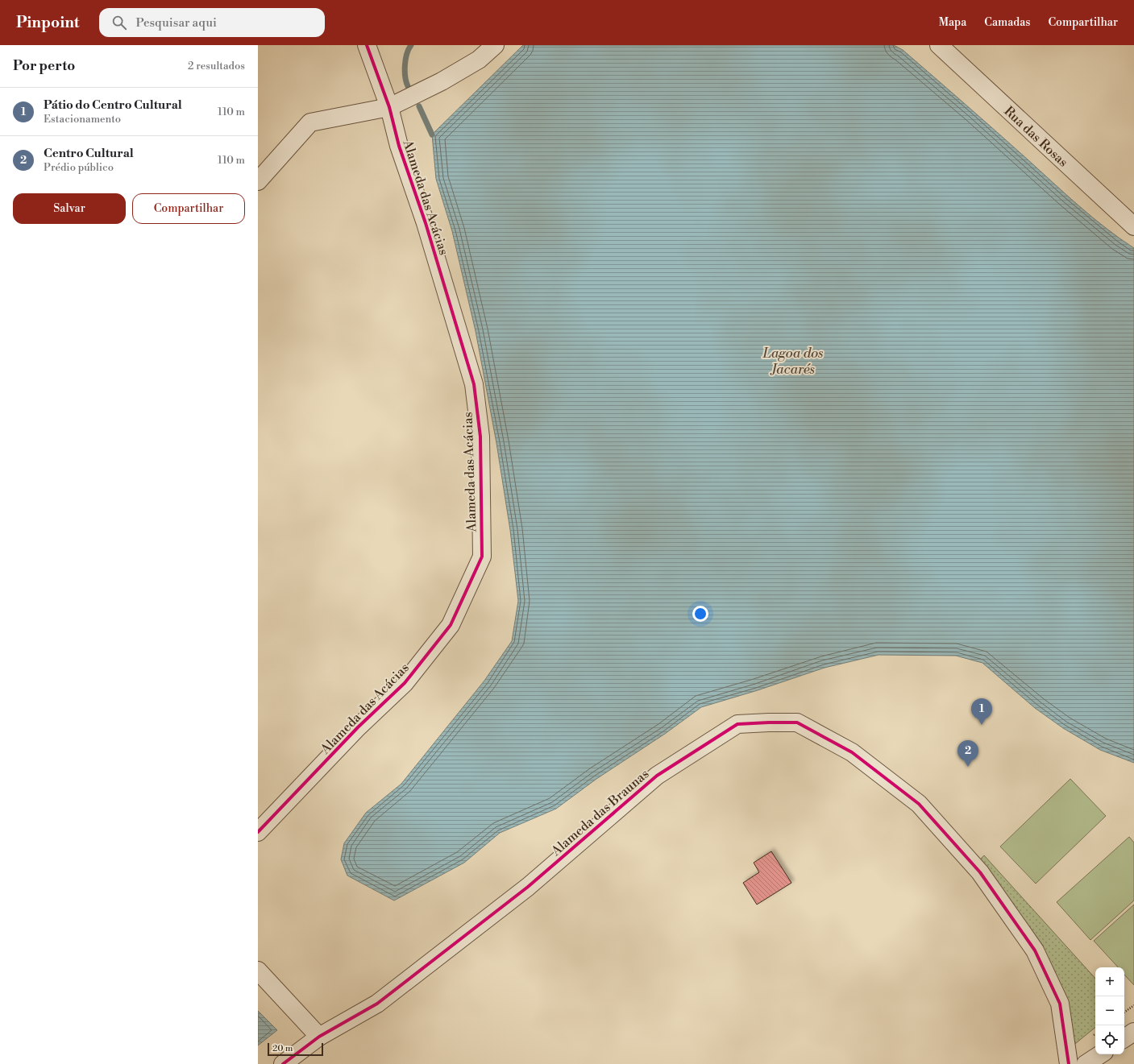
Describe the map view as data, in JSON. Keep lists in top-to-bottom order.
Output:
{
  "streets": {
    "street": ["Rua das Rosas", "Alameda das Acácias", "Alameda das Braunas"]
  },
  "water": ["Lagoa dos Jacarés"],
  "scale_bar": "20 m",
  "page": {
    "header": "Pinpoint",
    "search": "Pesquisar aqui",
    "nav": ["Mapa", "Camadas", "Compartilhar"],
    "heading": ["Por perto", "2 resultados"],
    "list": [
      {
        "mark": "1",
        "name": "Pátio do Centro Cultural",
        "note": "Estacionamento",
        "value": "110 m"
      },
      {
        "mark": "2",
        "name": "Centro Cultural",
        "note": "Prédio público",
        "value": "110 m"
      }
    ],
    "buttons": ["Salvar", "Compartilhar"],
    "pins": ["1", "2"],
    "map_buttons": ["+", "−"],
    "scale": "20 m"
  }
}
